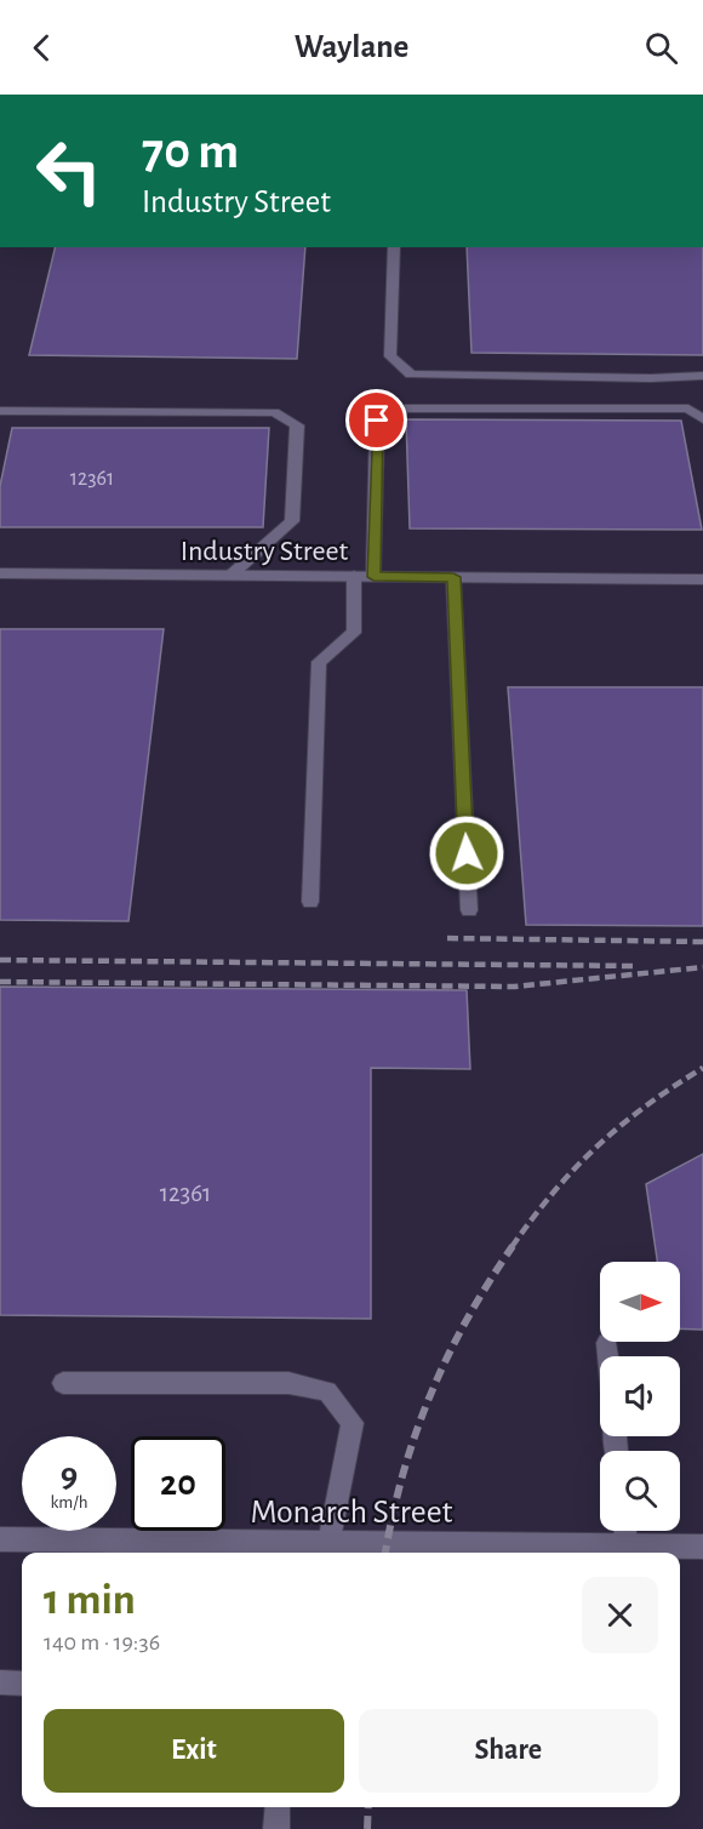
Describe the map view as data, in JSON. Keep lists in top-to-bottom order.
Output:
{
  "streets": {
    "street": ["Industry Street", "Monarch Street"]
  },
  "house_numbers": ["12361", "12361"],
  "north": "right",
  "page": {
    "header": "Waylane",
    "turn": ["70 m", "Industry Street"],
    "speed": "9 km/h",
    "limit": "20",
    "heading": ["1 min", "140 m · 19:36"],
    "buttons": ["Exit", "Share"]
  }
}
